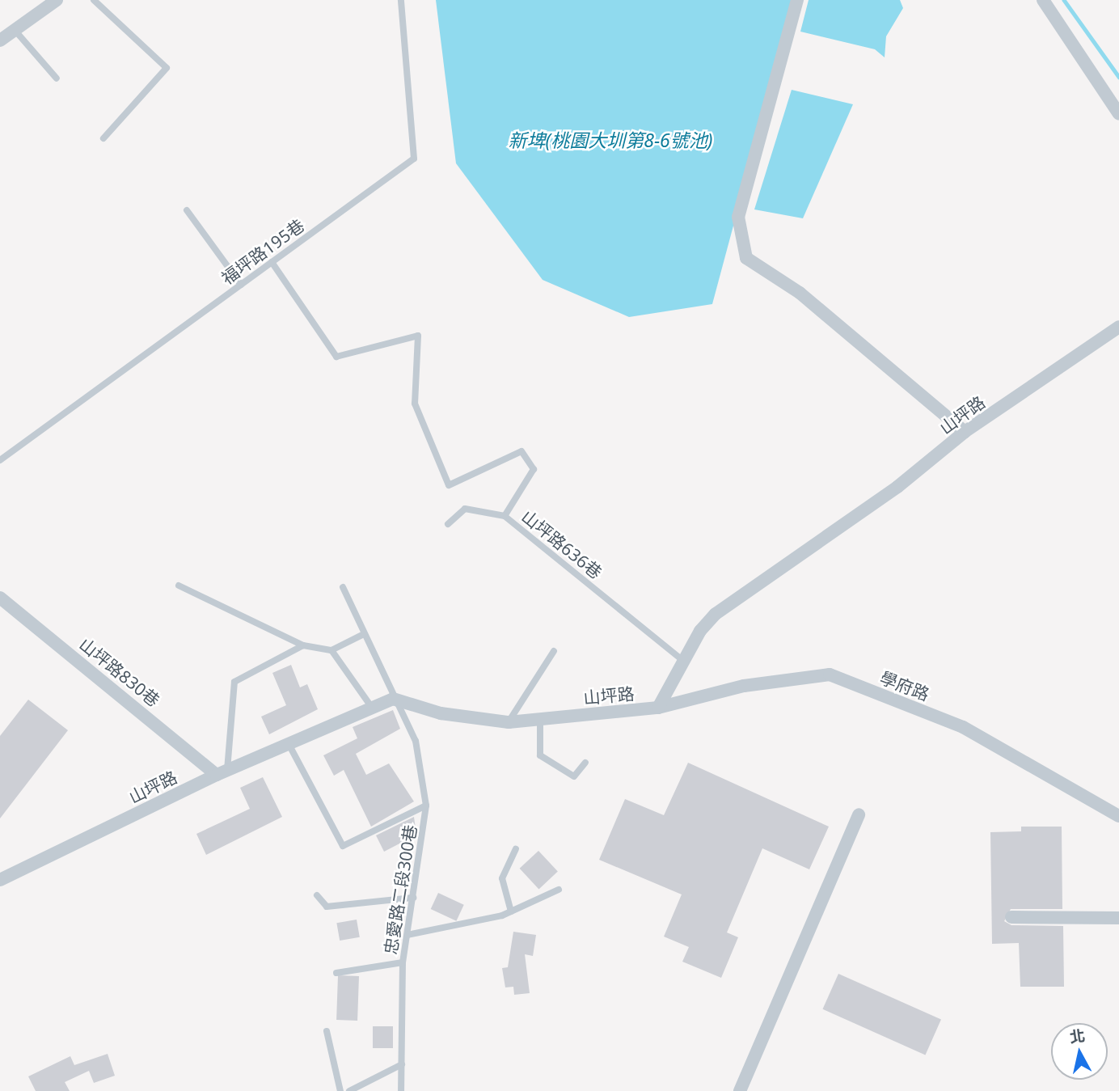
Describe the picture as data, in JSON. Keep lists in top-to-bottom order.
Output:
{
  "streets": {
    "street": ["山坪路", "山坪路830巷", "學府路"],
    "lane": ["福坪路195巷", "山坪路636巷", "忠愛路二段300巷"]
  },
  "crossings": [
    ["福坪路195巷", "山坪路636巷"],
    ["山坪路", "山坪路636巷"],
    ["山坪路", "山坪路830巷"],
    ["山坪路", "學府路"],
    ["山坪路", "忠愛路二段300巷"]
  ],
  "water": ["新埤(桃園大圳第8-6號池)"],
  "north": "top"
}
